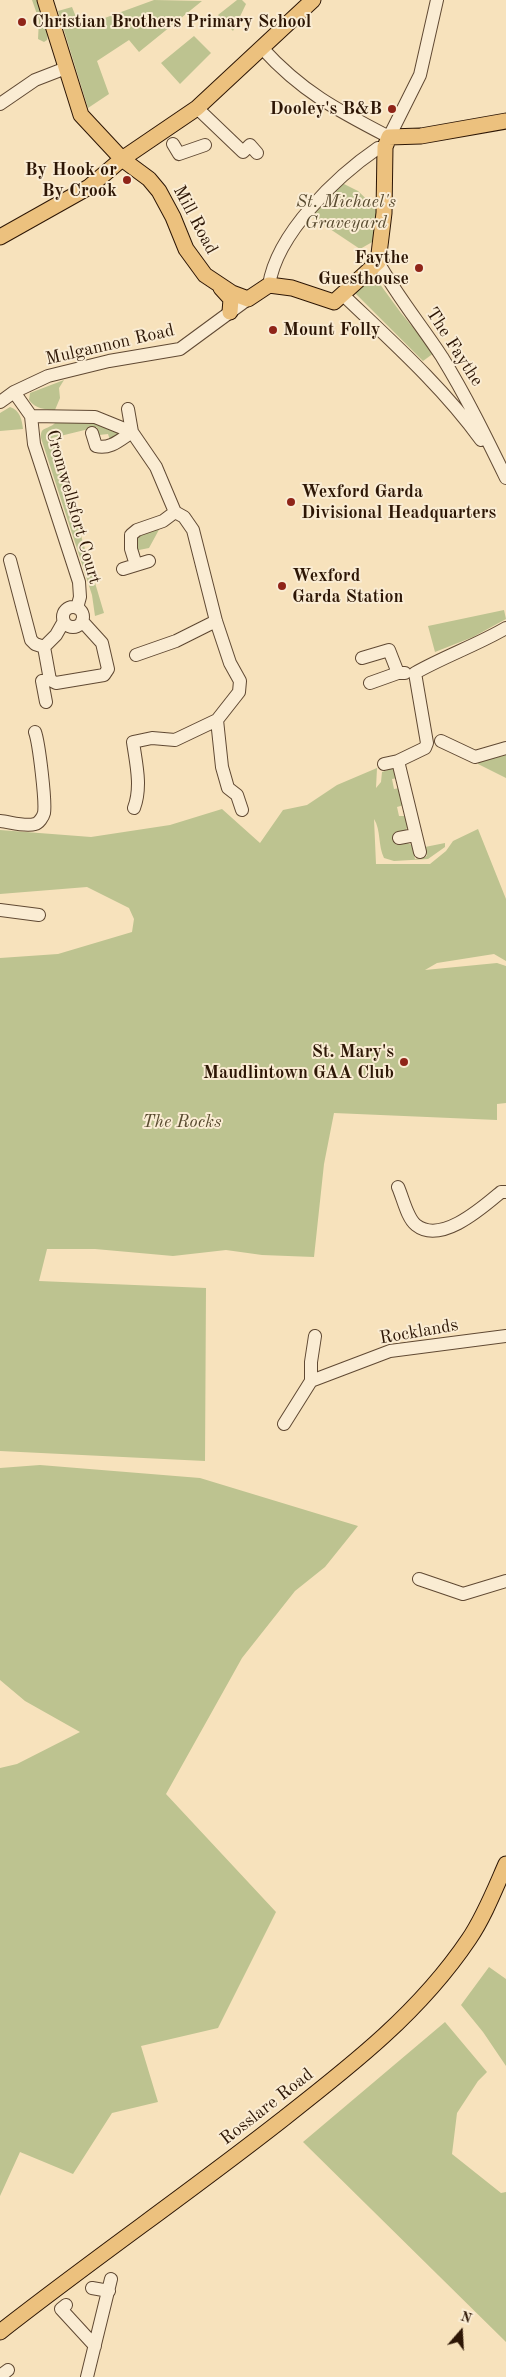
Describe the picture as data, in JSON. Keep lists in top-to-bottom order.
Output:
{
  "streets": {
    "main road": ["Mill Road", "Rosslare Road"],
    "street": [
      "Mulgannon Road",
      "The Faythe",
      "Cromwellsfort Court",
      "Rocklands"
    ]
  },
  "crossings": [
    ["Mill Road", "Mulgannon Road"]
  ],
  "parks": ["St. Michael's Graveyard", "The Rocks"],
  "places": [
    "Christian Brothers Primary School",
    "Dooley's B&B",
    "By Hook or By Crook",
    "Faythe Guesthouse",
    "Mount Folly",
    "Wexford Garda Divisional Headquarters",
    "Wexford Garda Station",
    "St. Mary's Maudlintown GAA Club"
  ],
  "north": "top"
}
